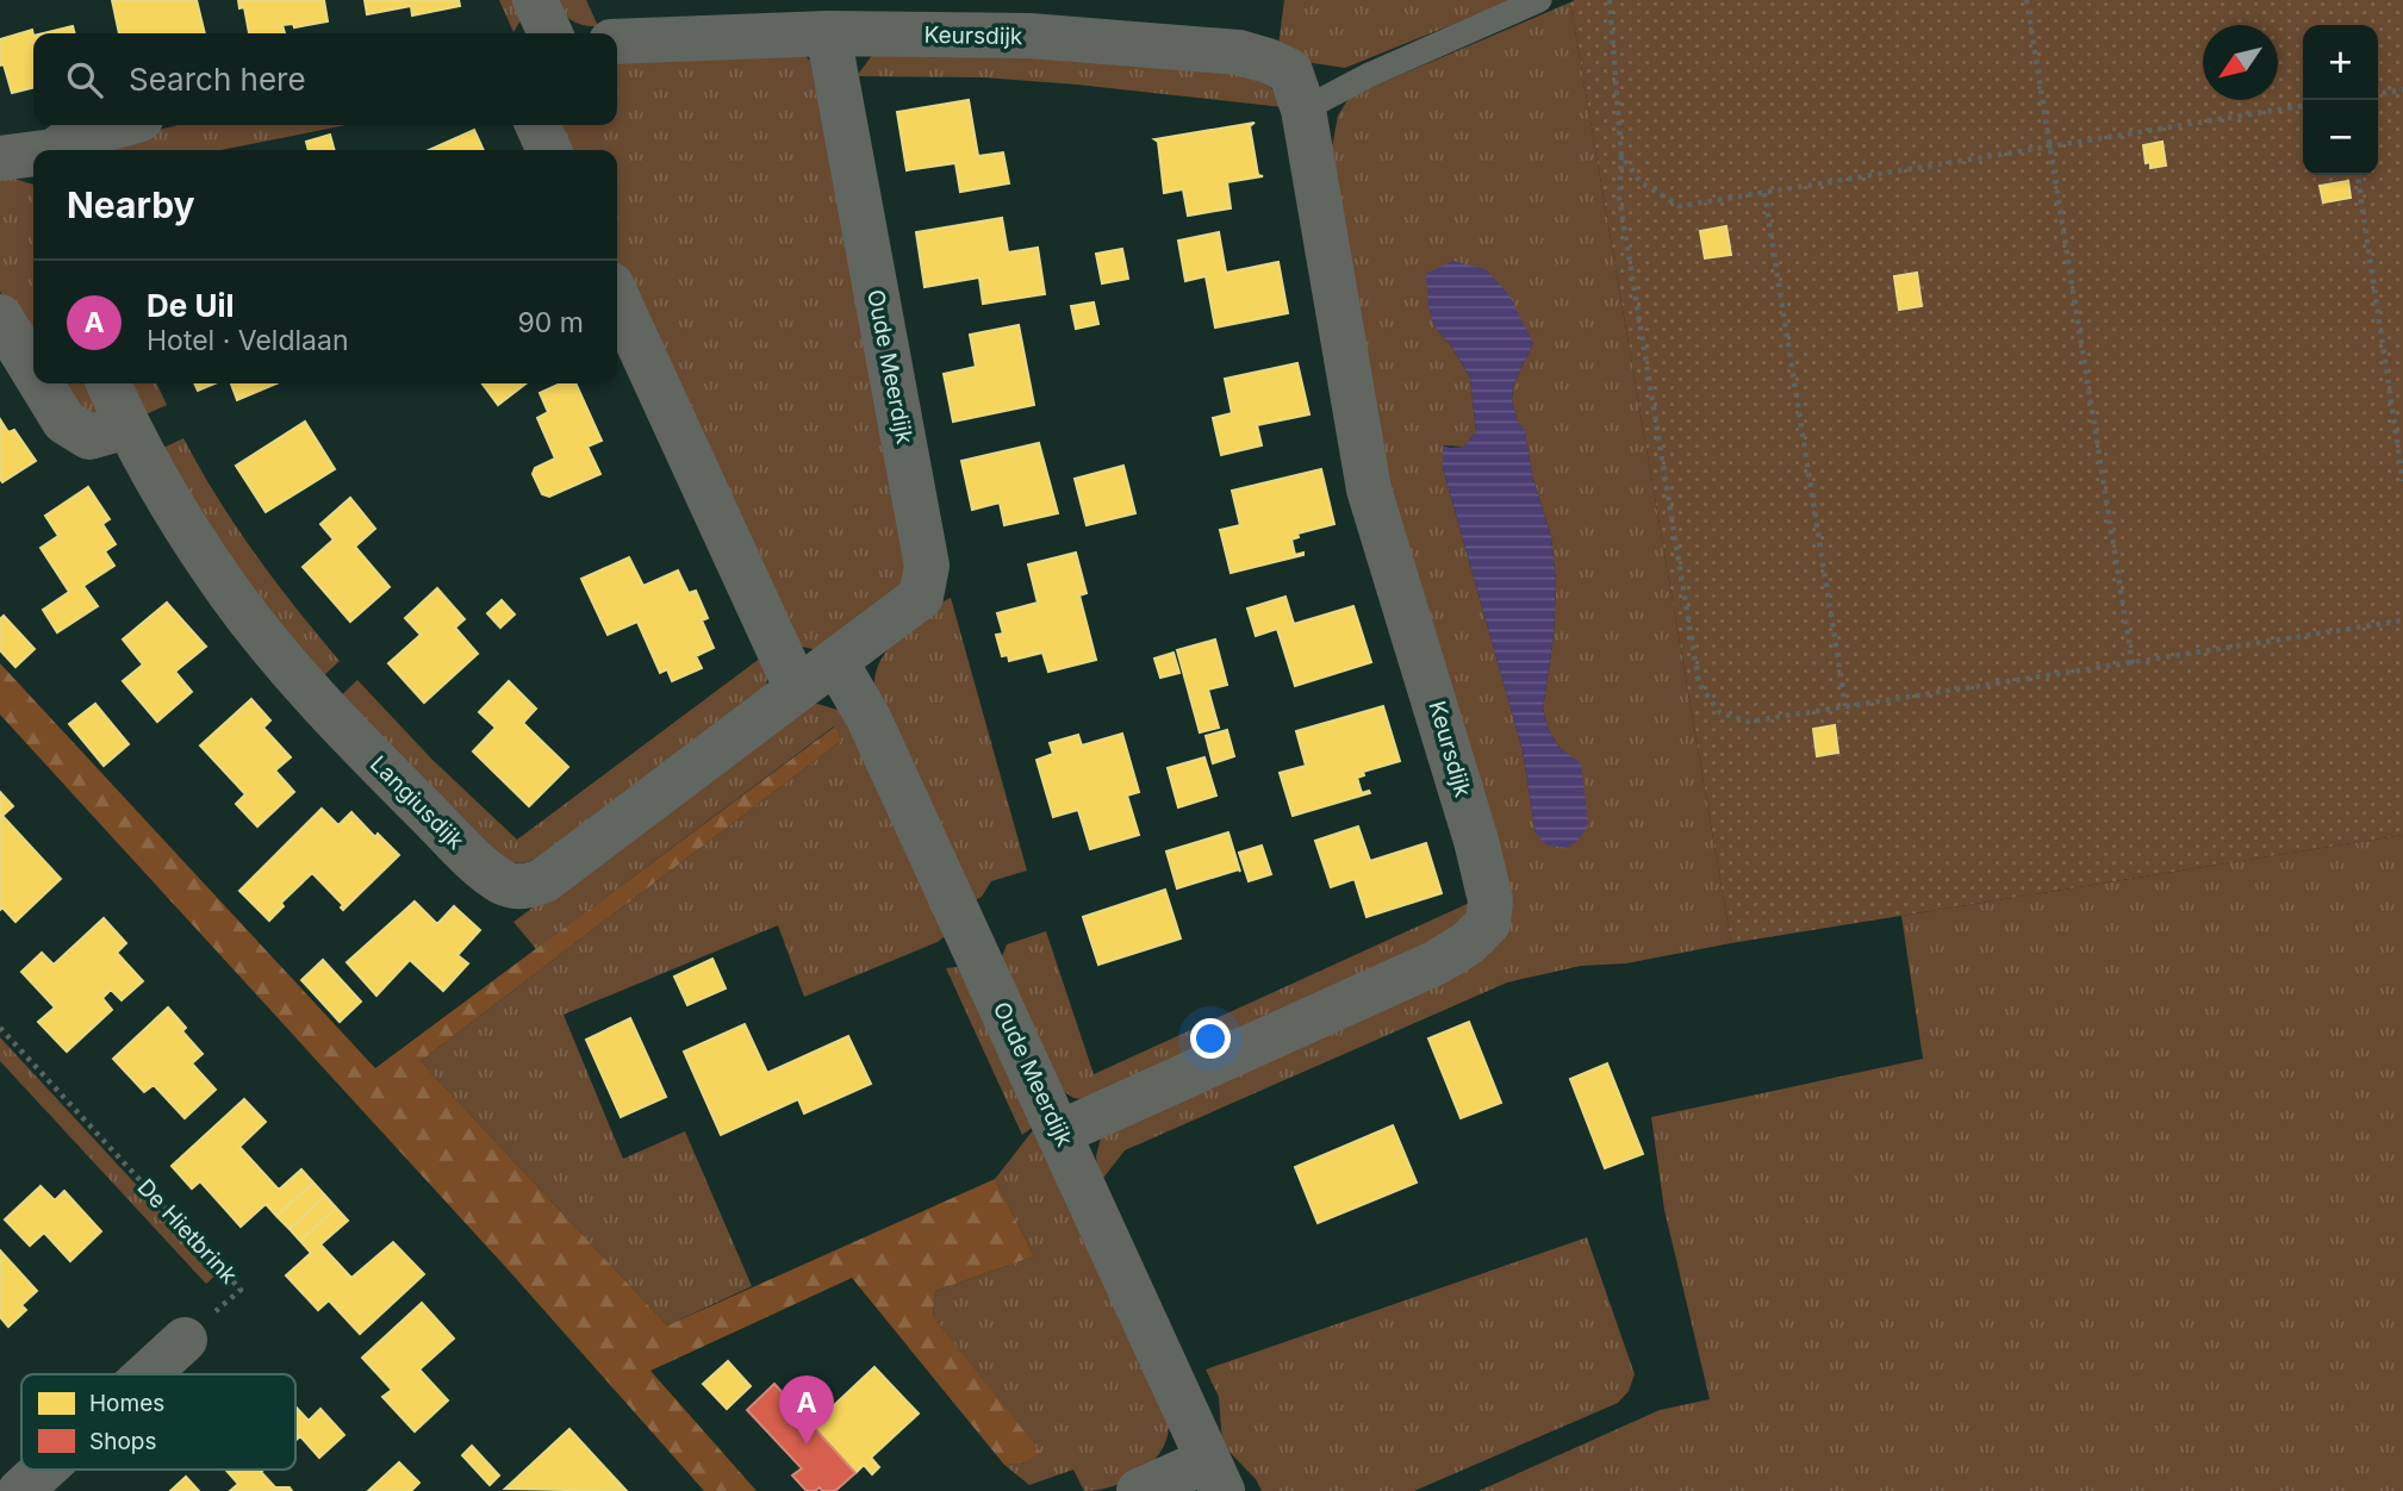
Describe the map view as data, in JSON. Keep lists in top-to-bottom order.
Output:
{
  "streets": {
    "street": ["Keursdijk", "Oude Meerdijk", "Langiusdijk"],
    "path": ["De Hietbrink"]
  },
  "crossings": [
    ["Keursdijk", "Oude Meerdijk"],
    ["Oude Meerdijk", "Langiusdijk"]
  ],
  "legend": ["Homes", "Shops"],
  "north": "bottom left",
  "page": {
    "map_buttons": ["+", "−"],
    "search": "Search here",
    "heading": "Nearby",
    "list": [
      {
        "mark": "A",
        "name": "De Uil",
        "note": "Hotel · Veldlaan",
        "value": "90 m"
      }
    ],
    "pins": "A"
  }
}
